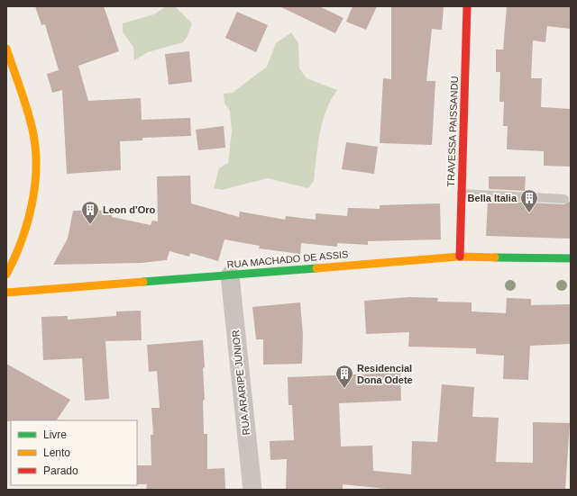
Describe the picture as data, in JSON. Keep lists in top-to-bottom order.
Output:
{
  "streets": {
    "street": ["TRAVESSA PAISSANDU", "RUA MACHADO DE ASSIS", "RUA ARARIPE JÚNIOR"]
  },
  "crossings": [
    ["TRAVESSA PAISSANDU", "RUA MACHADO DE ASSIS"],
    ["RUA MACHADO DE ASSIS", "RUA ARARIPE JÚNIOR"]
  ],
  "places": {
    "building": ["Bella Italia", "Leon d'Oro", "Residencial Dona Odete"]
  },
  "legend": ["Livre", "Lento", "Parado"]
}
